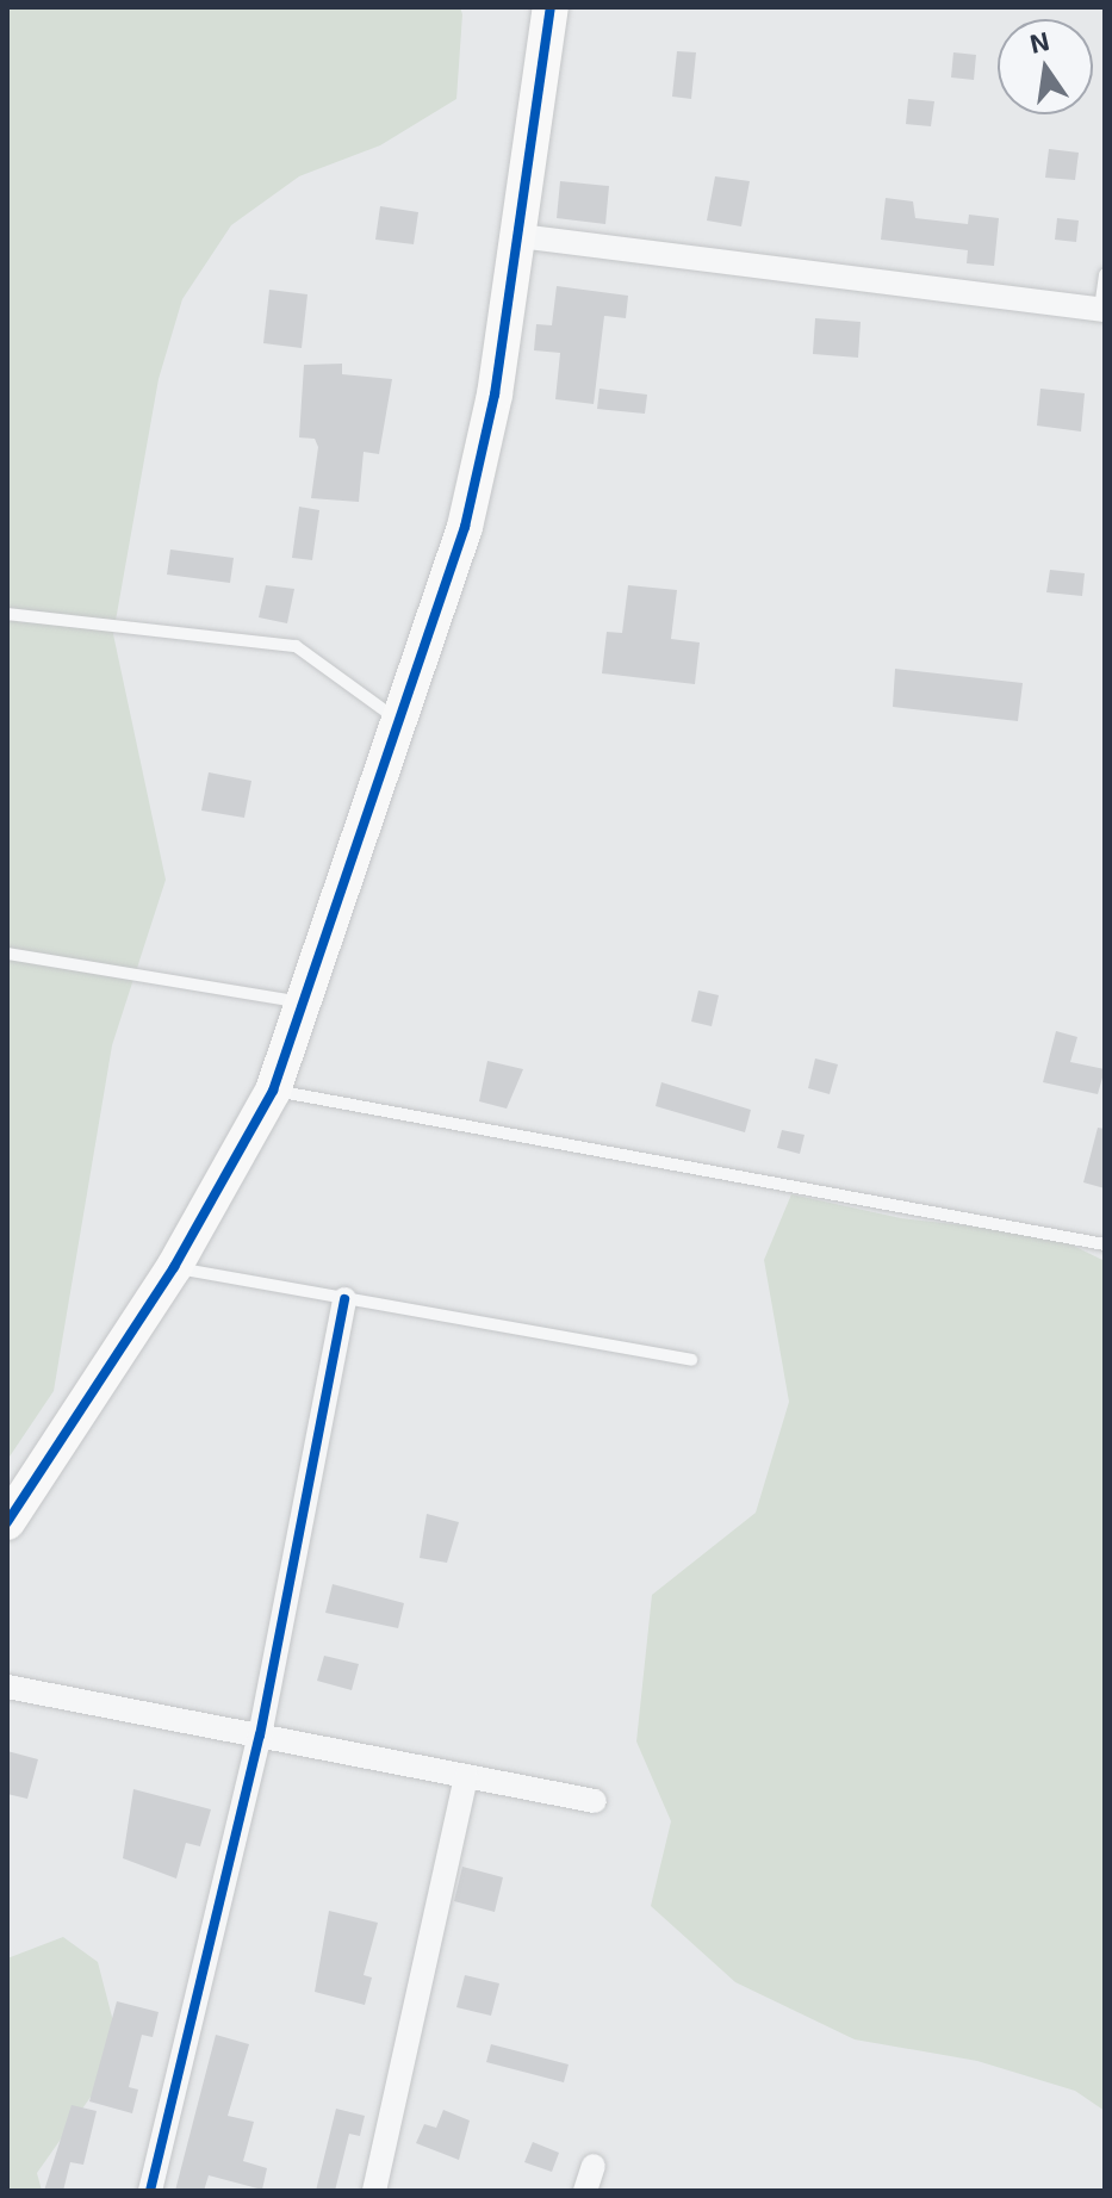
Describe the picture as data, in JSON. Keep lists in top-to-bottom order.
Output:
{
  "north": "top"
}
